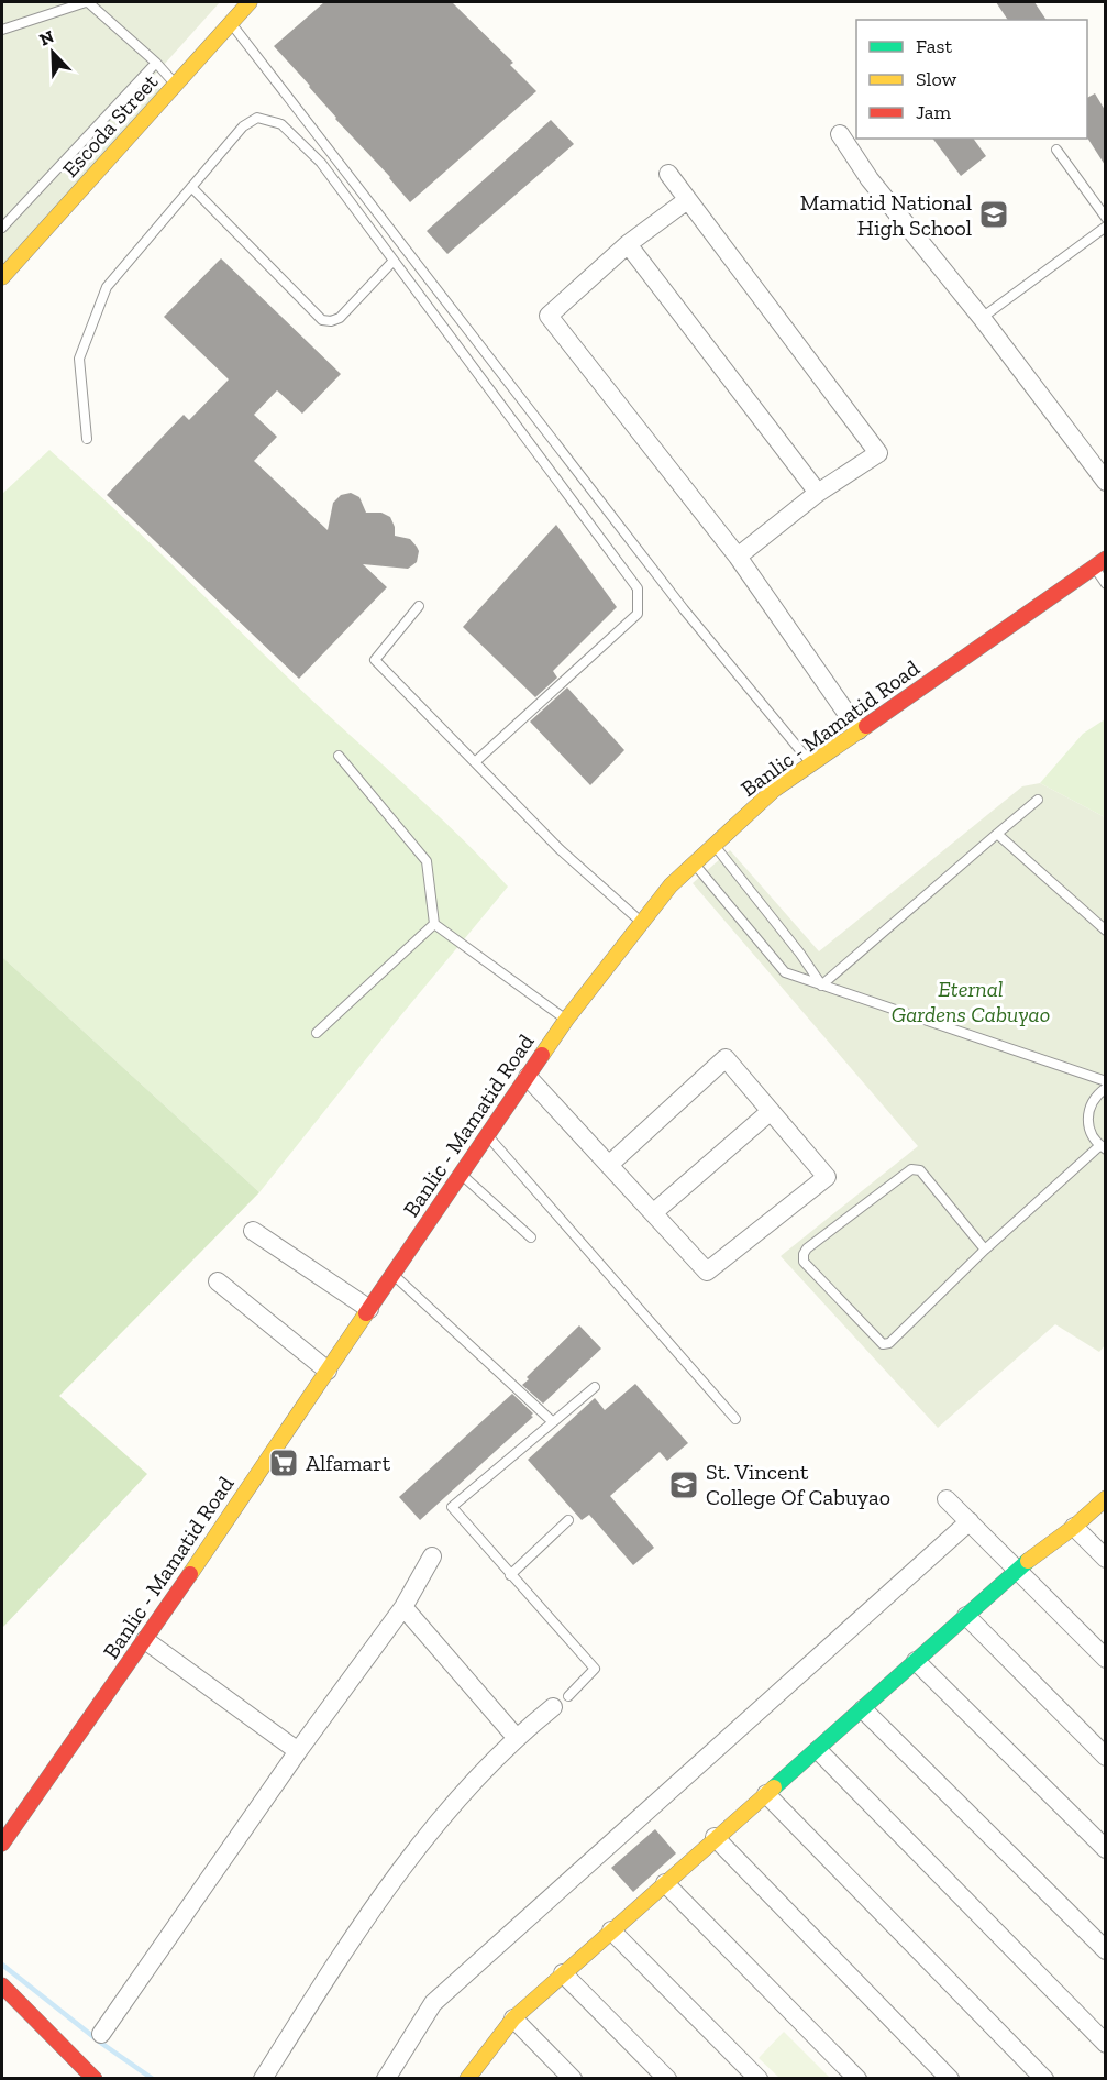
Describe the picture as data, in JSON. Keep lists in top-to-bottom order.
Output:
{
  "streets": {
    "main road": ["Escoda Street", "Banlic - Mamatid Road"]
  },
  "parks": ["Eternal Gardens Cabuyao"],
  "places": {
    "school or university": ["Mamatid National High School", "St. Vincent College Of Cabuyao"],
    "supermarket": ["Alfamart"]
  },
  "legend": ["Fast", "Slow", "Jam"],
  "north": "top left"
}
